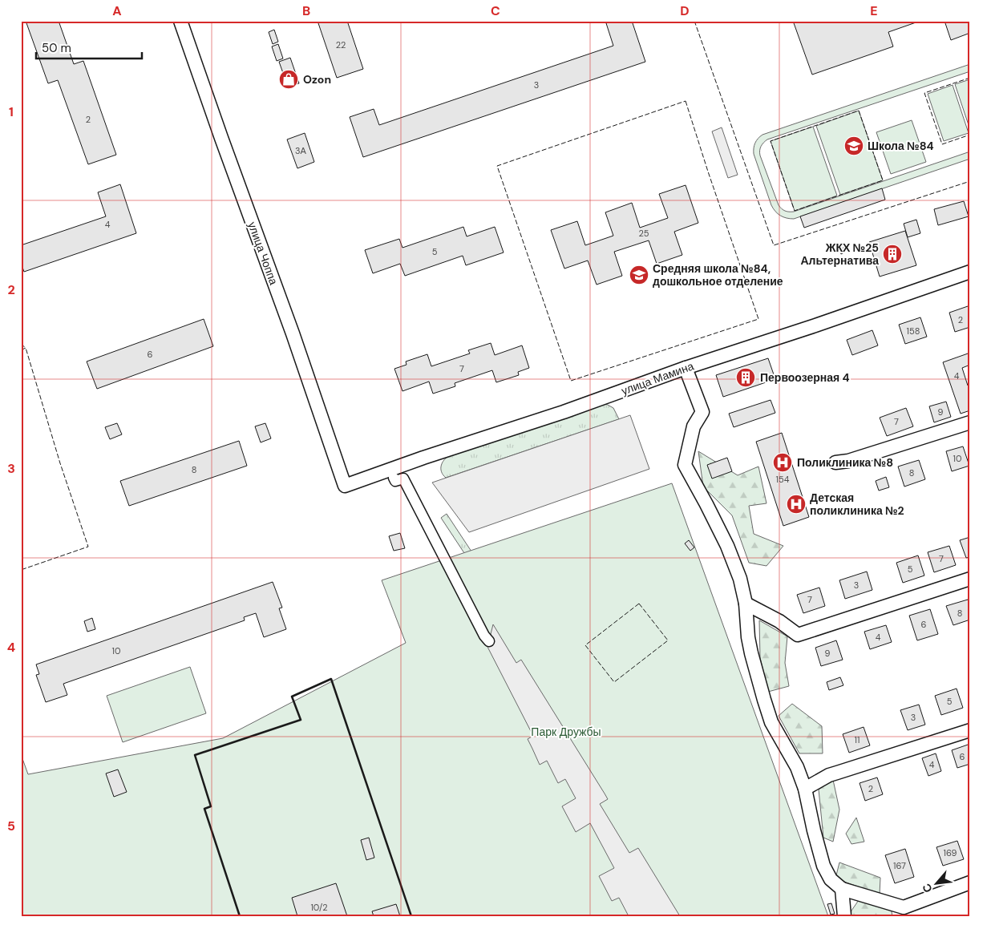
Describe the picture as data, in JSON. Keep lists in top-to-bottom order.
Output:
{
  "streets": {
    "street": ["улица Чоппа", "улица Мамина"]
  },
  "crossings": [
    ["улица Чоппа", "улица Мамина"]
  ],
  "parks": ["Парк Дружбы"],
  "places": {
    "shop": ["Ozon"],
    "school or university": ["Школа №84", "Средняя школа №84, дошкольное отделение"],
    "building": ["ЖКХ №25 Альтернатива", "Первоозерная 4"],
    "hospital": ["Поликлиника №8", "Детская поликлиника №2"]
  },
  "house_numbers": [
    "22",
    "3",
    "2",
    "3А",
    "4",
    "25",
    "5",
    "2",
    "158",
    "6",
    "7",
    "4",
    "9",
    "7",
    "10",
    "8",
    "8",
    "154",
    "7",
    "5",
    "3",
    "7",
    "8",
    "6",
    "4",
    "10",
    "9",
    "5",
    "3",
    "11",
    "6",
    "4",
    "2",
    "169",
    "167",
    "10/2"
  ],
  "scale_bar": "50 m",
  "north": "bottom left",
  "grid": {
    "columns": [
      "A",
      "B",
      "C",
      "D",
      "E"
    ],
    "rows": [
      "1",
      "2",
      "3",
      "4",
      "5"
    ]
  }
}
